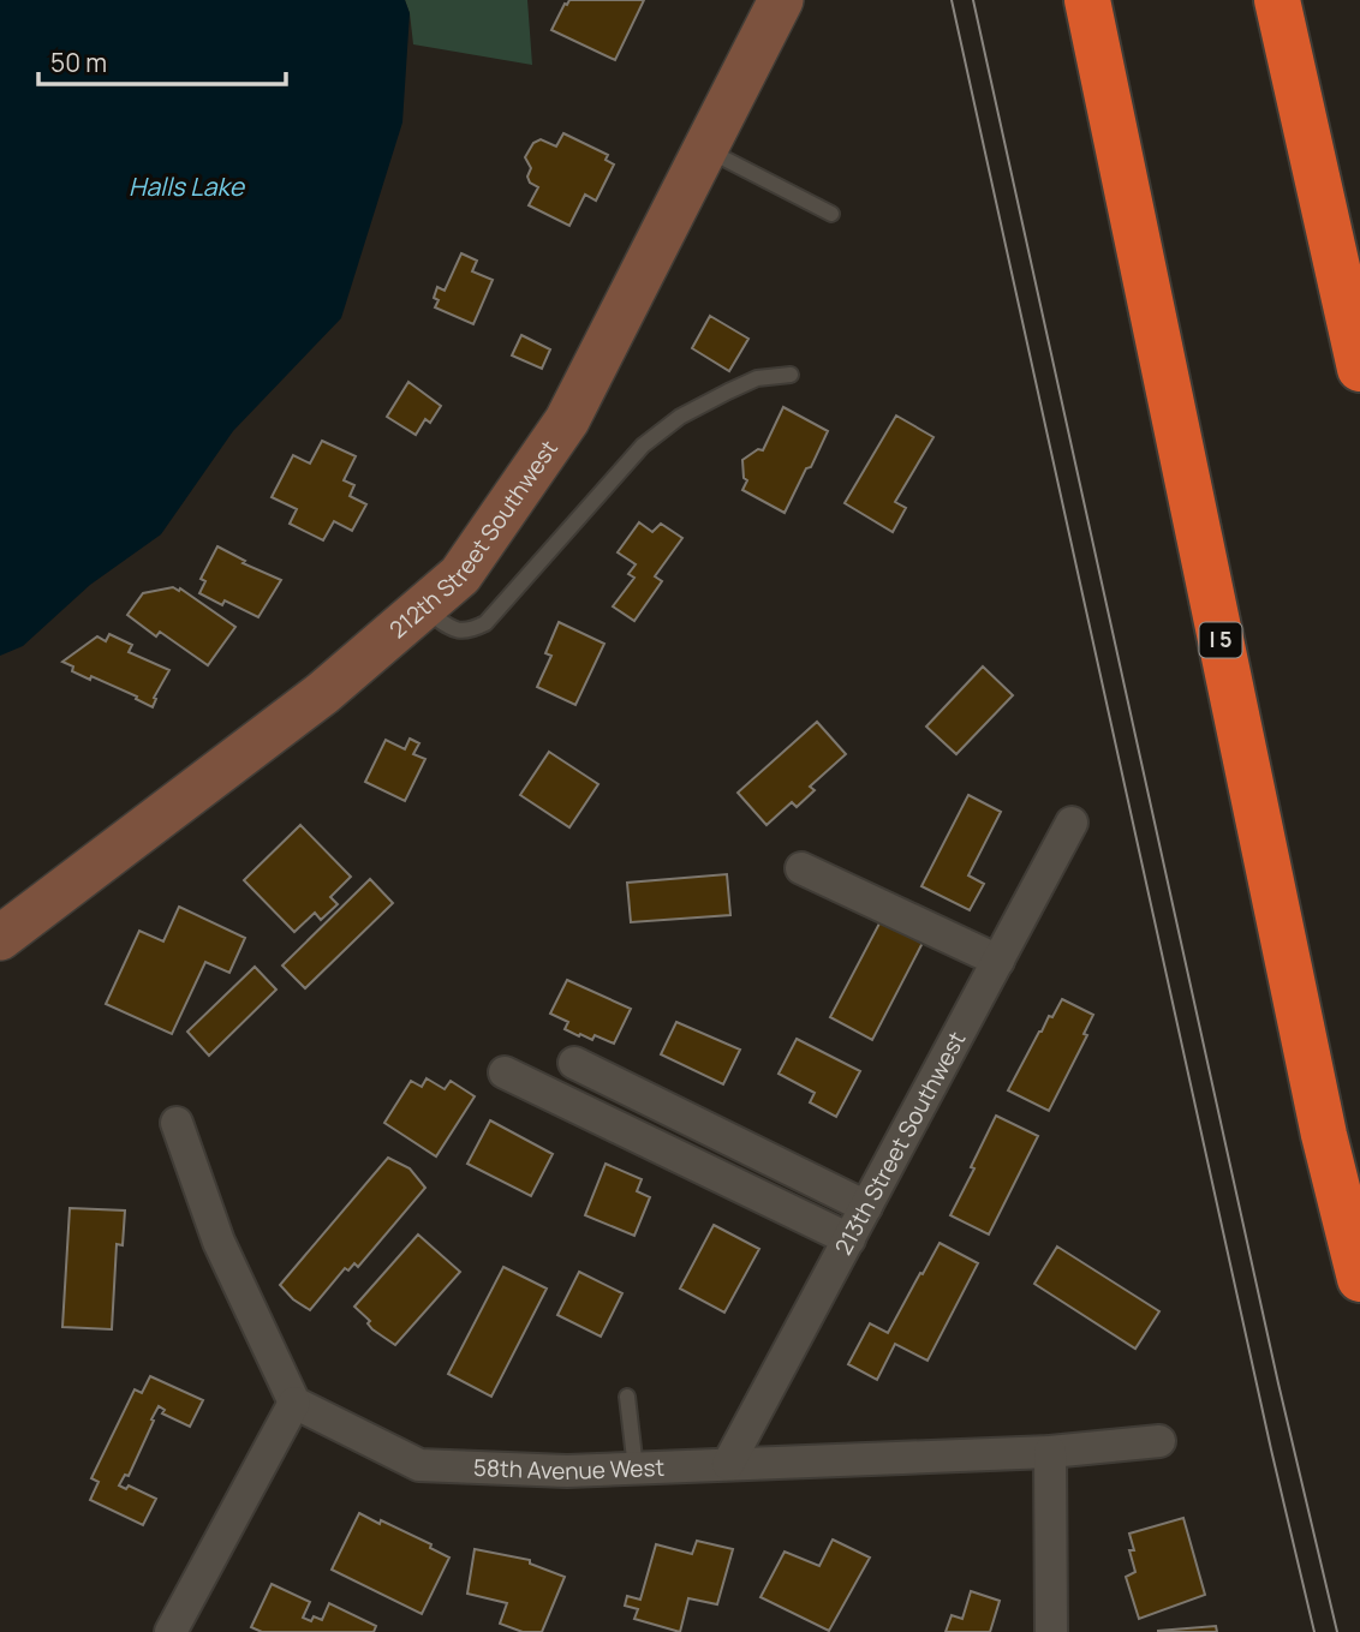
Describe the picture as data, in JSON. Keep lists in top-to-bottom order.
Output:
{
  "streets": {
    "highway": ["I 5"],
    "main road": ["212th Street Southwest"],
    "street": ["213th Street Southwest", "58th Avenue West"]
  },
  "crossings": [
    ["213th Street Southwest", "58th Avenue West"]
  ],
  "water": ["Halls Lake"],
  "scale_bar": "50 m"
}
